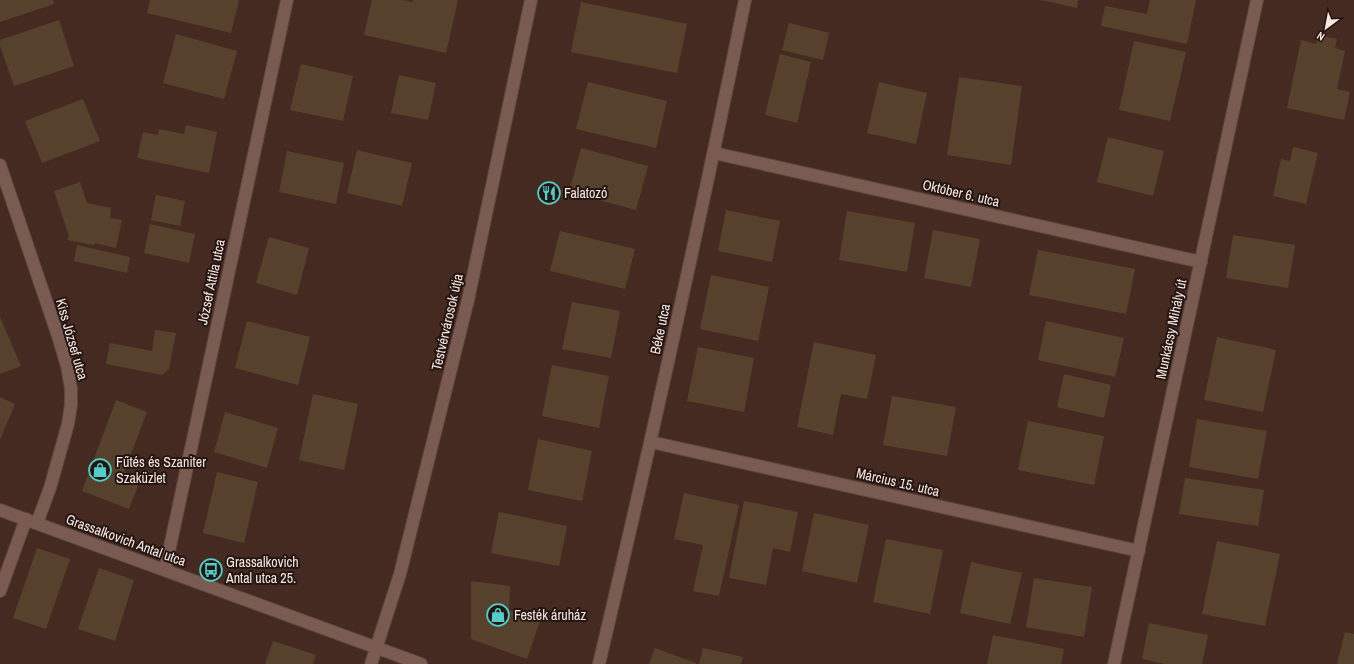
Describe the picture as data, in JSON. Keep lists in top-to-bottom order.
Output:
{
  "streets": {
    "street": [
      "Október 6. utca",
      "József Attila utca",
      "Testvérvárosok útja",
      "Béke utca",
      "Munkácsy Mihály út",
      "Kiss József utca",
      "Március 15. utca",
      "Grassalkovich Antal utca"
    ]
  },
  "crossings": [
    ["Október 6. utca", "Béke utca"],
    ["Október 6. utca", "Munkácsy Mihály út"],
    ["József Attila utca", "Grassalkovich Antal utca"],
    ["Testvérvárosok útja", "Grassalkovich Antal utca"],
    ["Béke utca", "Március 15. utca"],
    ["Munkácsy Mihály út", "Március 15. utca"],
    ["Kiss József utca", "Grassalkovich Antal utca"]
  ],
  "places": {
    "restaurant": ["Falatozó"],
    "shop": ["Fűtés és Szaniter Szaküzlet", "Festék áruház"],
    "bus stop": ["Grassalkovich Antal utca 25."]
  },
  "north": "bottom left"
}
